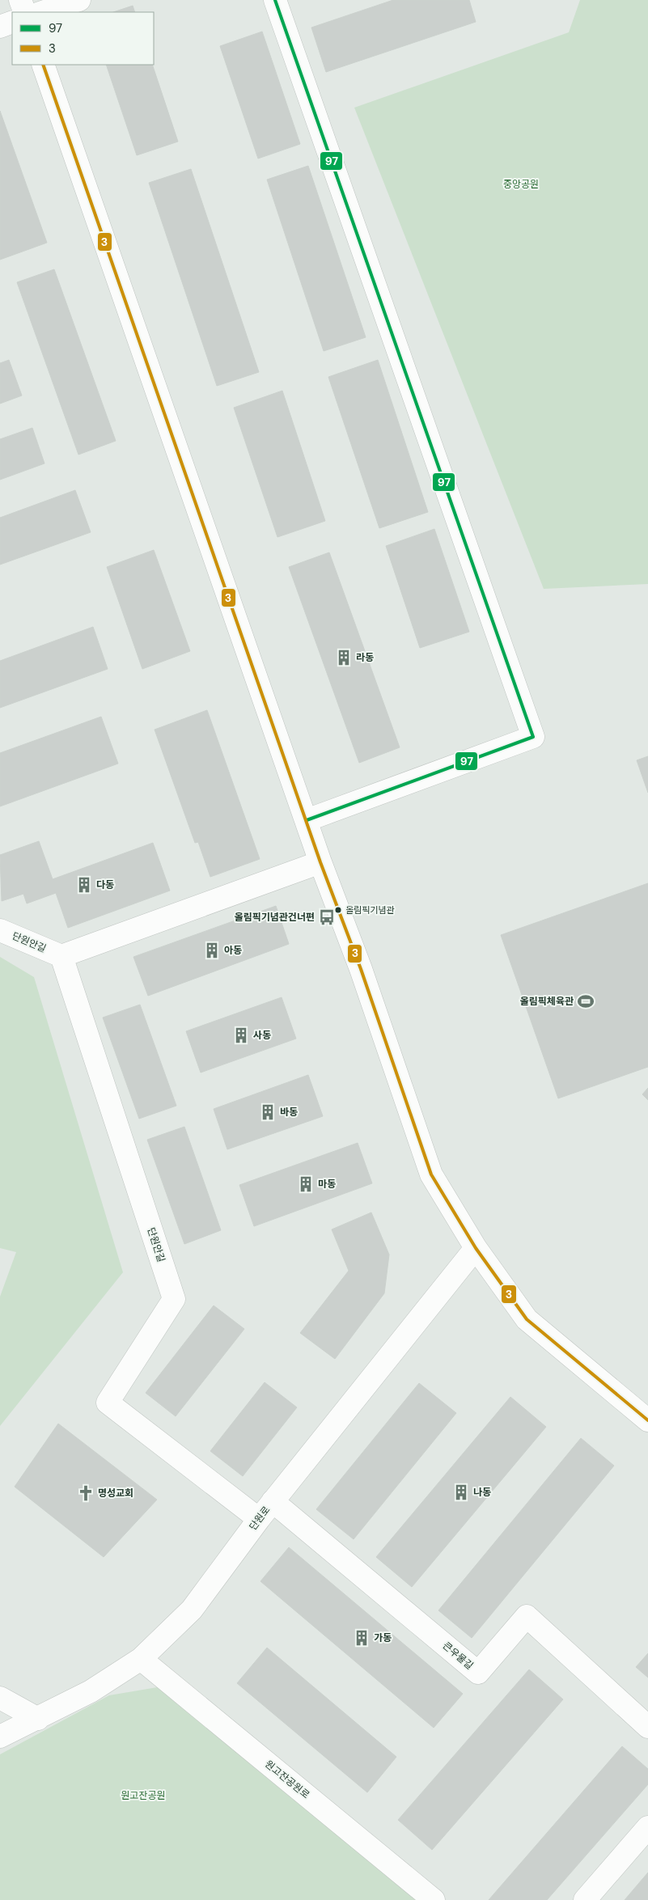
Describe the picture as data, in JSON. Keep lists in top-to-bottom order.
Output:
{
  "streets": {
    "street": [
      "단원안길",
      "단원로",
      "큰우물길",
      "원고잔공원로"
    ]
  },
  "crossings": [
    ["단원안길", "단원로"],
    ["단원로", "큰우물길"],
    ["단원로", "원고잔공원로"]
  ],
  "parks": ["중앙공원", "원고잔공원"],
  "places": {
    "building": [
      "라동",
      "다동",
      "아동",
      "사동",
      "바동",
      "마동",
      "나동",
      "가동"
    ],
    "other": ["올림픽기념관"],
    "bus stop": ["올림픽기념관건너편"],
    "sports": ["올림픽체육관"],
    "church": ["명성교회"]
  },
  "lines": ["transit line 97", "transit line 3"],
  "legend": ["97", "3"]
}
